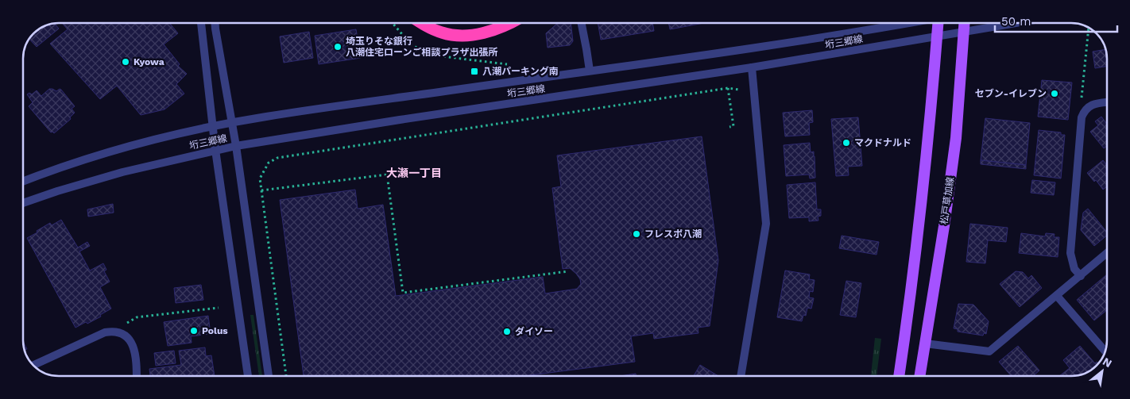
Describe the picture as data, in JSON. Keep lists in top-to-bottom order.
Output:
{
  "streets": {
    "main road": ["松戸草加線"],
    "street": ["垳三郷線"]
  },
  "crossings": [
    ["垳三郷線", "松戸草加線"]
  ],
  "districts": ["大瀬一丁目"],
  "places": {
    "other": [
      "埼玉りそな銀行 八潮住宅ローンご相談プラザ出張所",
      "Kyowa",
      "セブン-イレブン",
      "マクドナルド",
      "フレスポ八潮",
      "Polus",
      "ダイソー"
    ],
    "transit": ["八潮パーキング南"]
  },
  "scale_bar": "50 m",
  "north": "top right"
}
